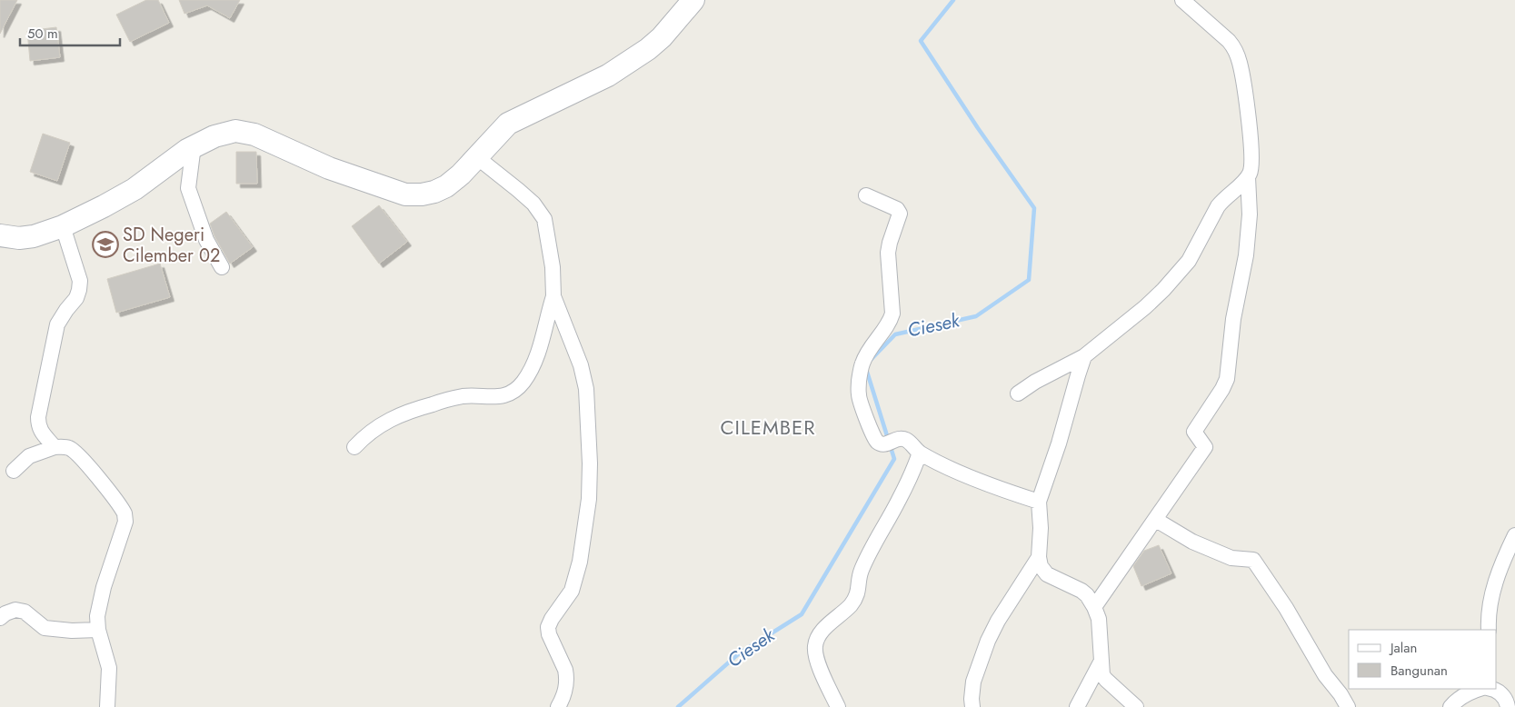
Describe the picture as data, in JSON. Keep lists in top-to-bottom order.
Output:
{
  "districts": ["CILEMBER"],
  "water": ["Ciesek"],
  "places": {
    "school or university": ["SD Negeri Cilember 02"]
  },
  "legend": ["Jalan", "Bangunan"],
  "scale_bar": "50 m"
}
